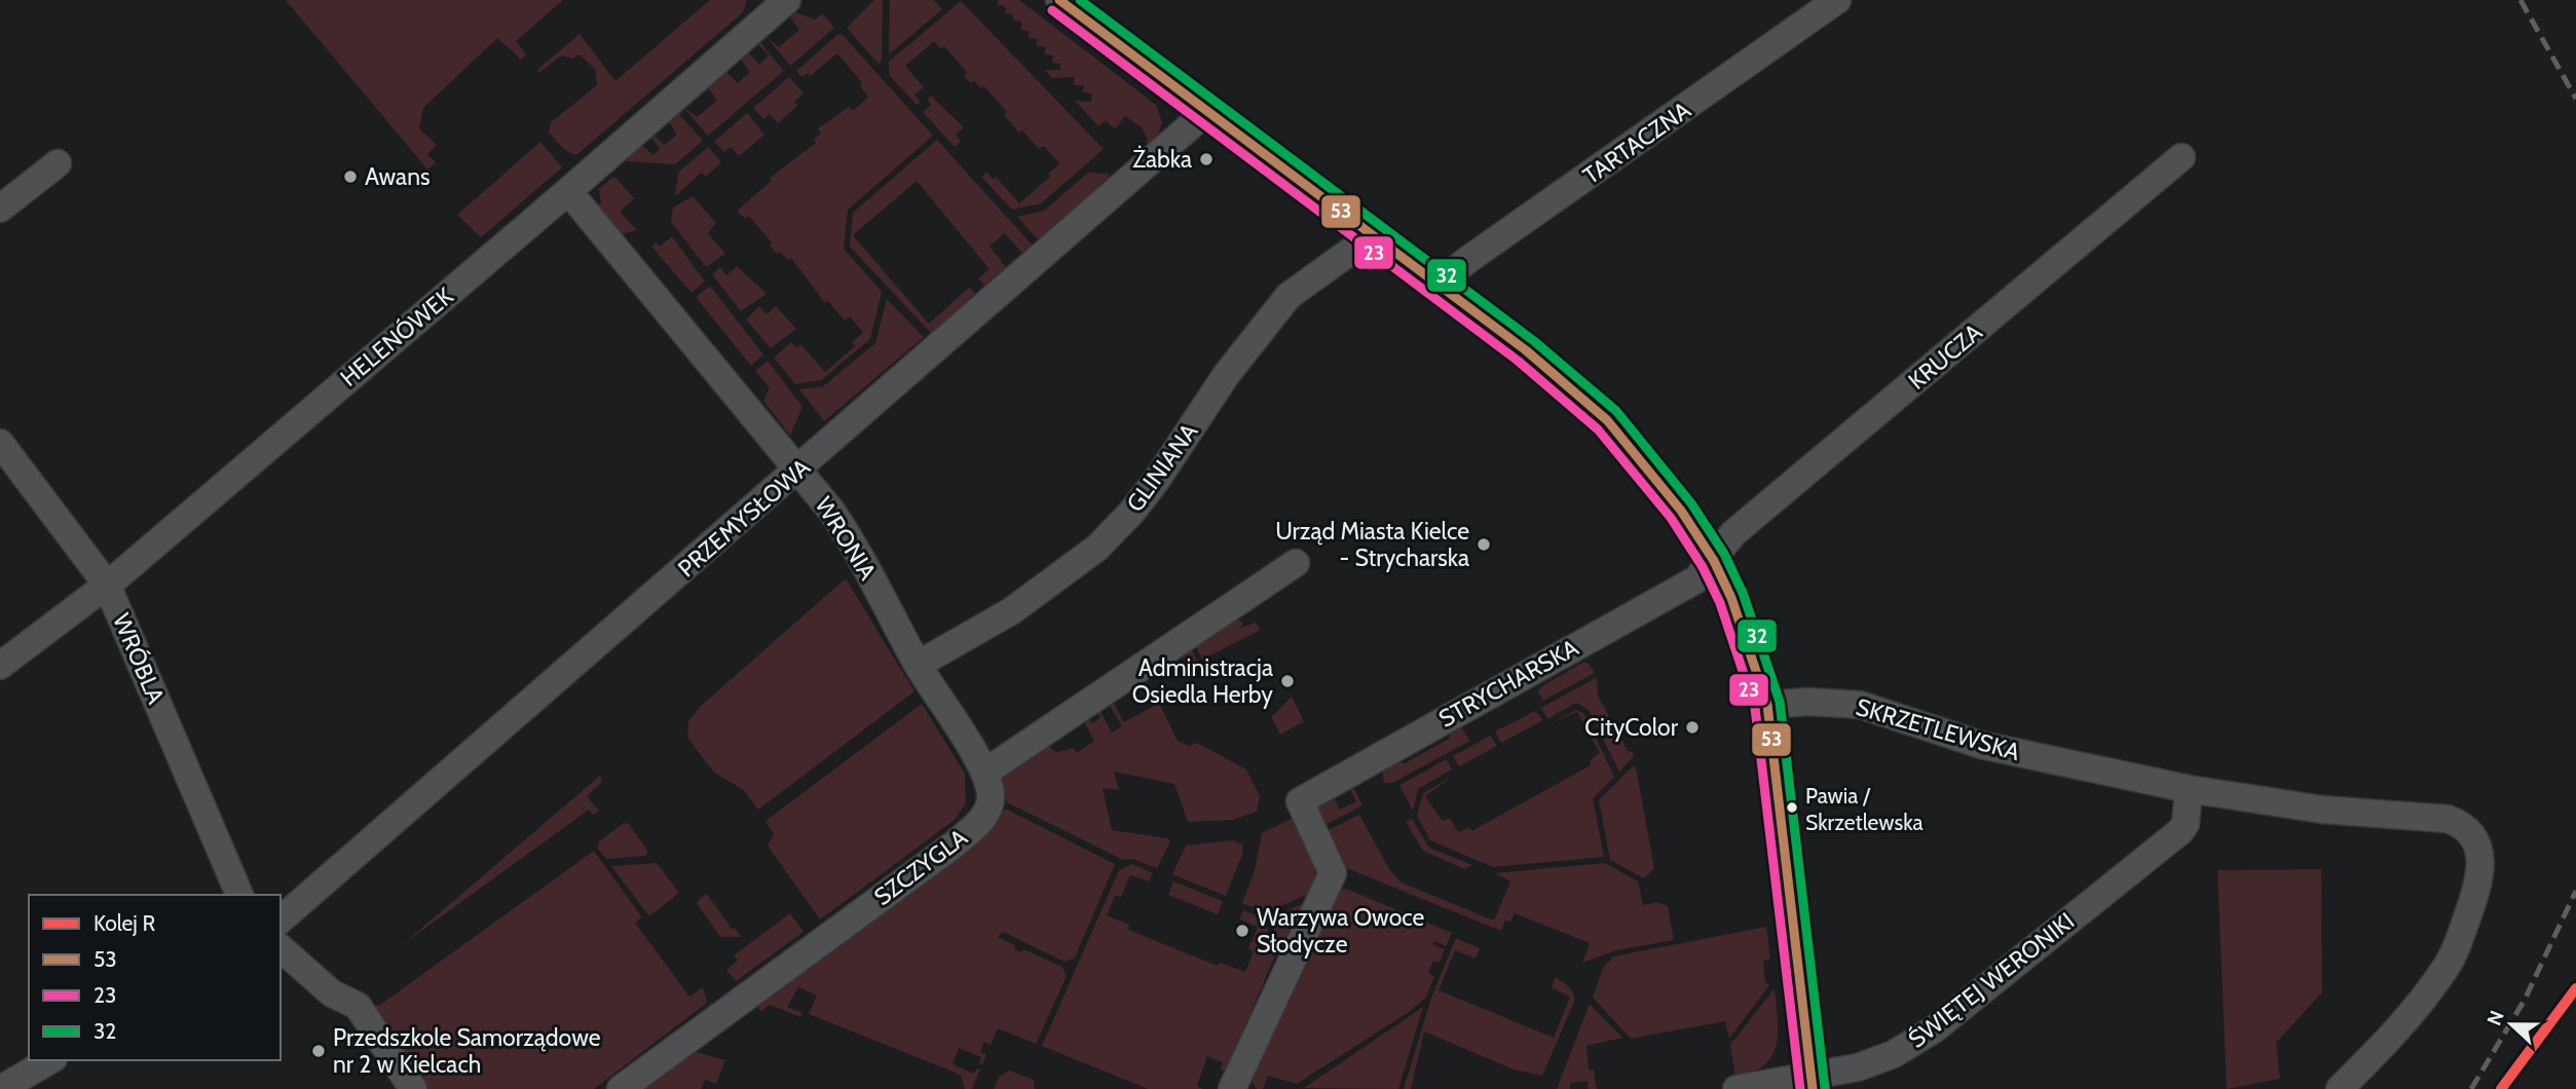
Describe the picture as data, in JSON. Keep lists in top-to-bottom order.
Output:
{
  "streets": {
    "street": [
      "TARTACZNA",
      "HELENÓWEK",
      "KRUCZA",
      "GLINIANA",
      "PRZEMYSŁOWA",
      "WRONIA",
      "WRÓBLA",
      "STRYCHARSKA",
      "SKRZETLEWSKA",
      "SZCZYGLA",
      "ŚWIĘTEJ WERONIKI"
    ]
  },
  "crossings": [
    ["HELENÓWEK", "WRONIA"],
    ["HELENÓWEK", "WRÓBLA"],
    ["KRUCZA", "STRYCHARSKA"],
    ["GLINIANA", "WRONIA"],
    ["PRZEMYSŁOWA", "WRONIA"],
    ["WRONIA", "SZCZYGLA"],
    ["SKRZETLEWSKA", "ŚWIĘTEJ WERONIKI"]
  ],
  "places": [
    "Żabka",
    "Awans",
    "Urząd Miasta Kielce - Strycharska",
    "Administracja Osiedla Herby",
    "CityColor",
    "Pawia / Skrzetlewska",
    "Warzywa Owoce Słodycze",
    "Przedszkole Samorządowe nr 2 w Kielcach"
  ],
  "lines": [
    "transit line 53",
    "transit line 32",
    "transit line 23",
    "rail line R"
  ],
  "legend": [
    "Kolej R",
    "53",
    "23",
    "32"
  ],
  "north": "left"
}
